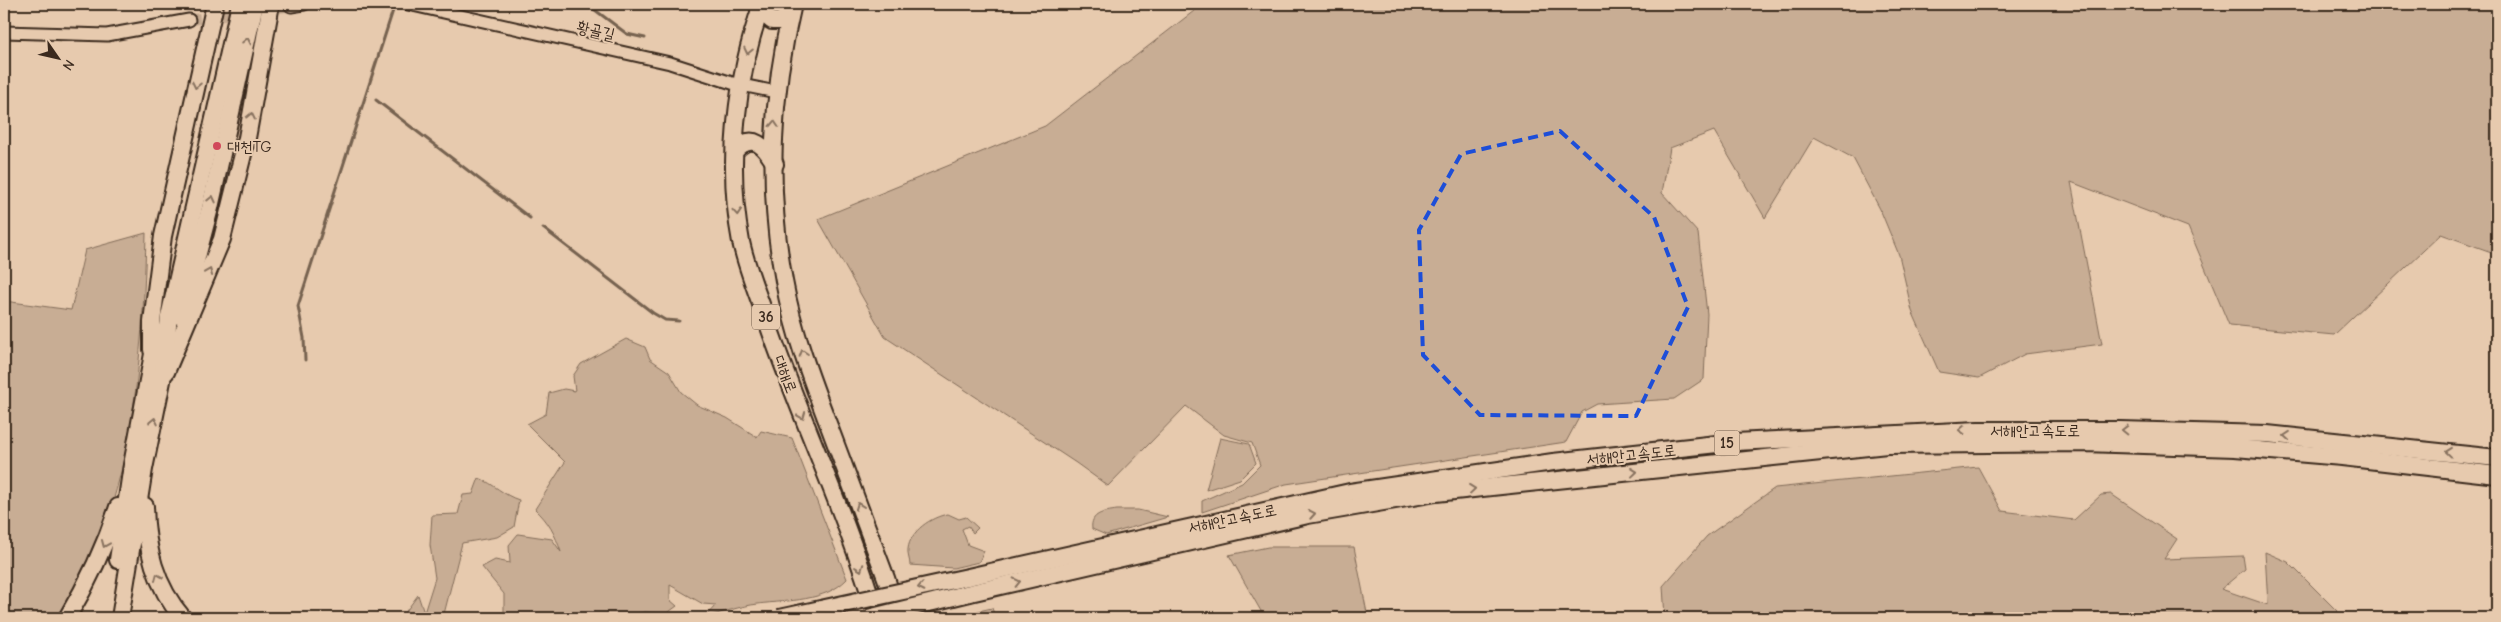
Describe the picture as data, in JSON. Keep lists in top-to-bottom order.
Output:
{
  "streets": {
    "highway": [
      "36",
      "대해로",
      "서해안고속도로",
      "15"
    ],
    "street": ["황골길"]
  },
  "crossings": [
    ["황골길", "대해로"]
  ],
  "places": ["대천TG"],
  "north": "bottom right"
}
